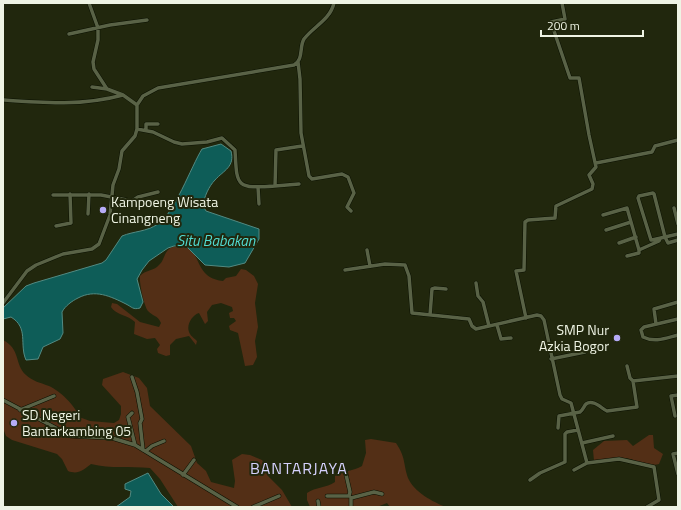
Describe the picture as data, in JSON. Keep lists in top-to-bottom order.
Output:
{
  "districts": ["BANTARJAYA"],
  "water": ["Situ Babakan"],
  "places": ["Kampoeng Wisata Cinangneng", "SMP Nur Azkia Bogor", "SD Negeri Bantarkambing 05"],
  "scale_bar": "200 m"
}
